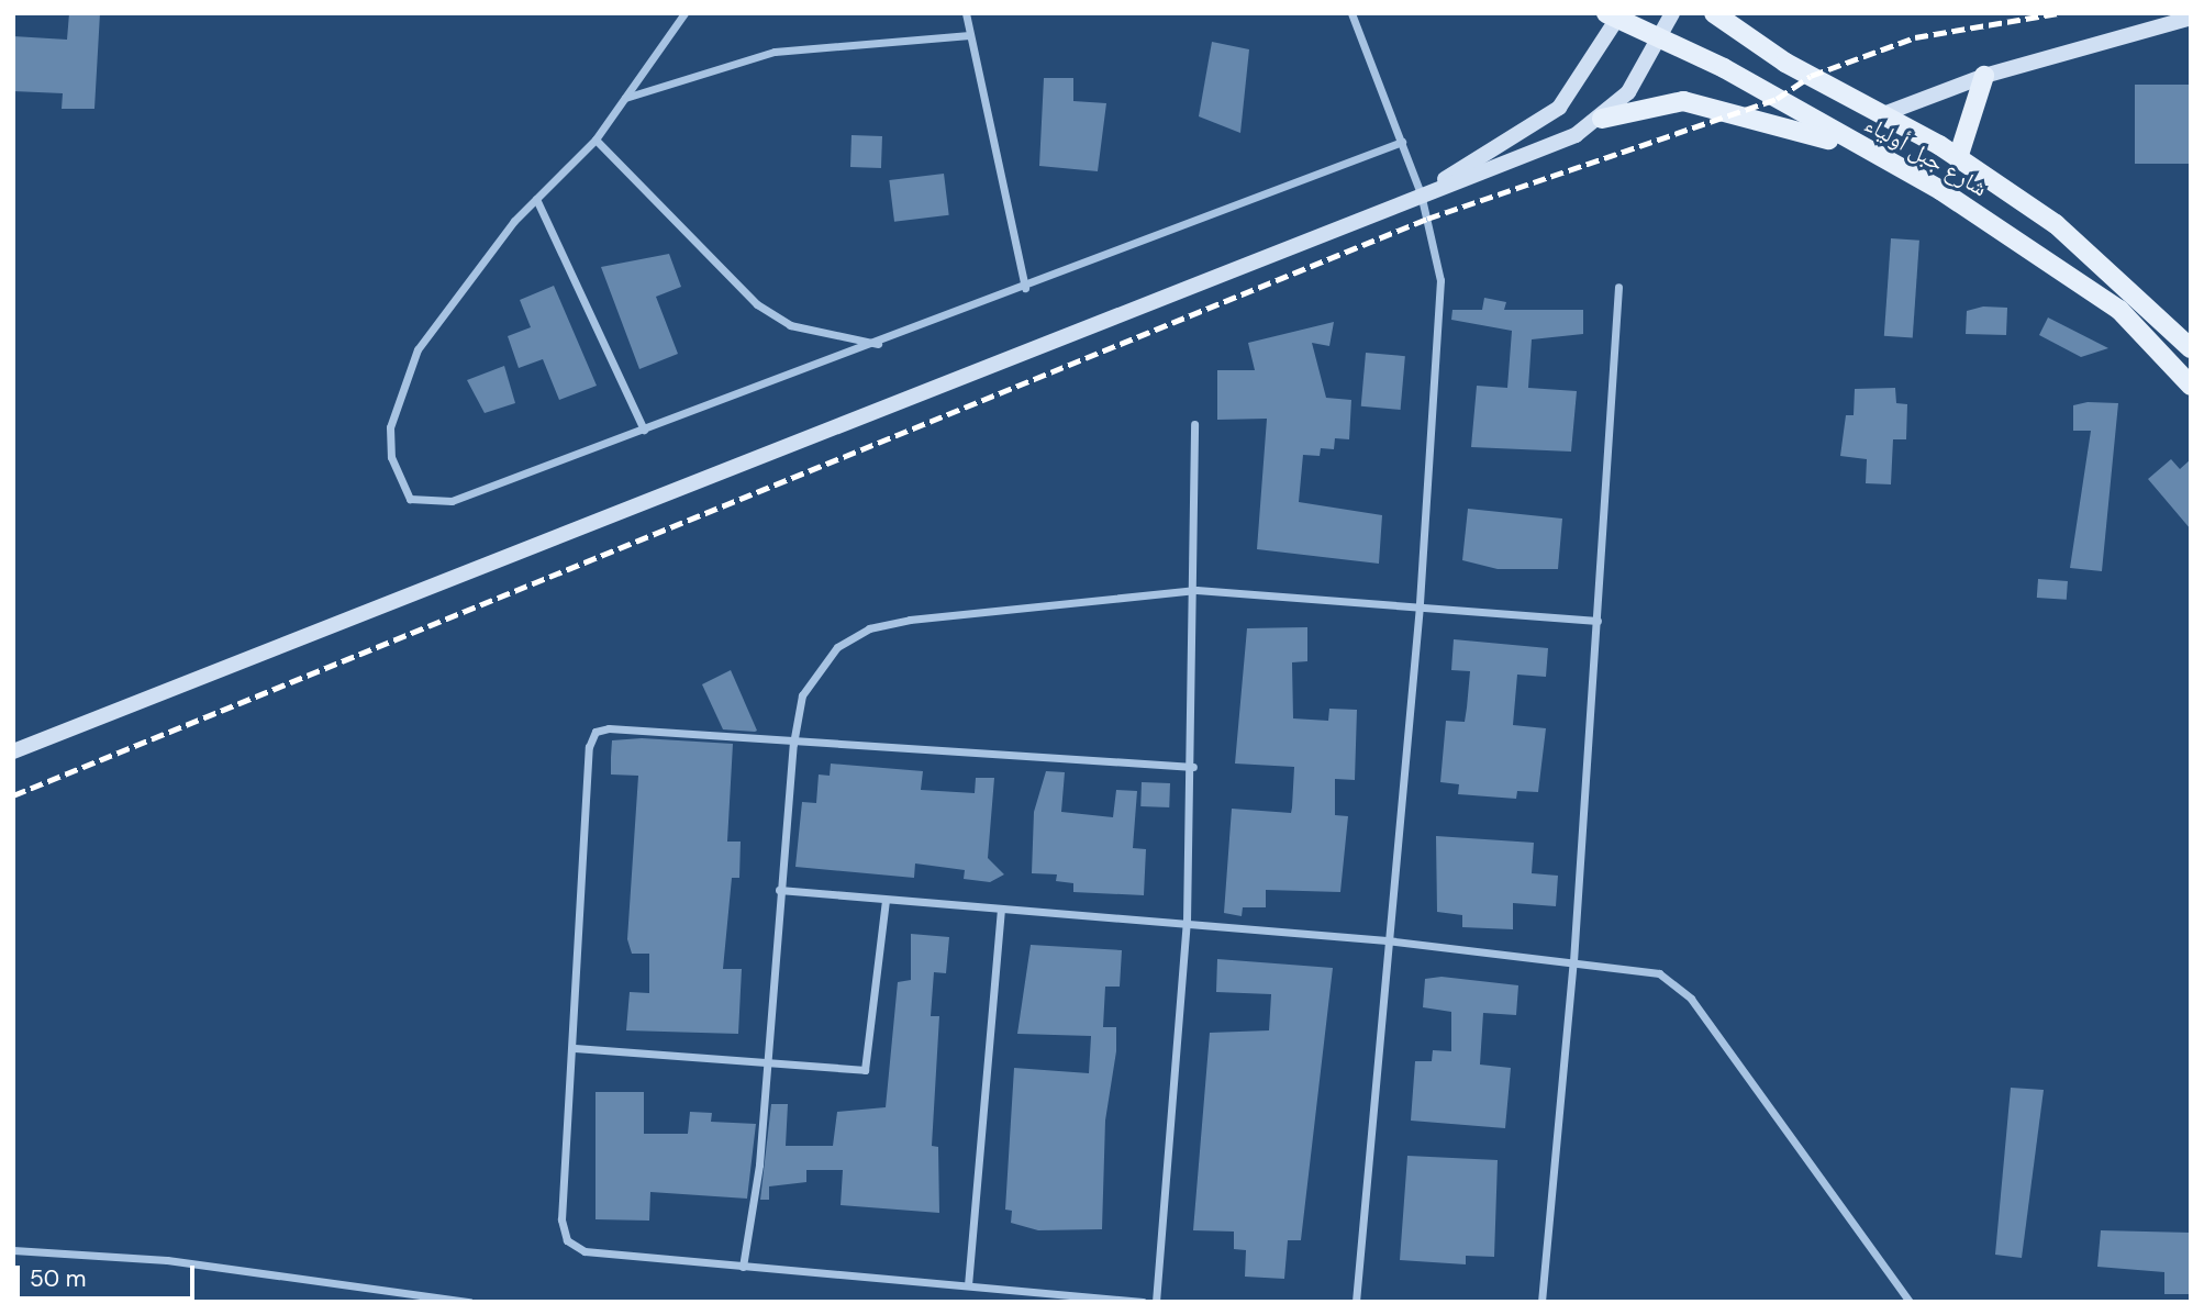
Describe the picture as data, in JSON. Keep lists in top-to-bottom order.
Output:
{
  "streets": {
    "main road": ["شارع جبل أولياء"]
  },
  "scale_bar": "50 m"
}
